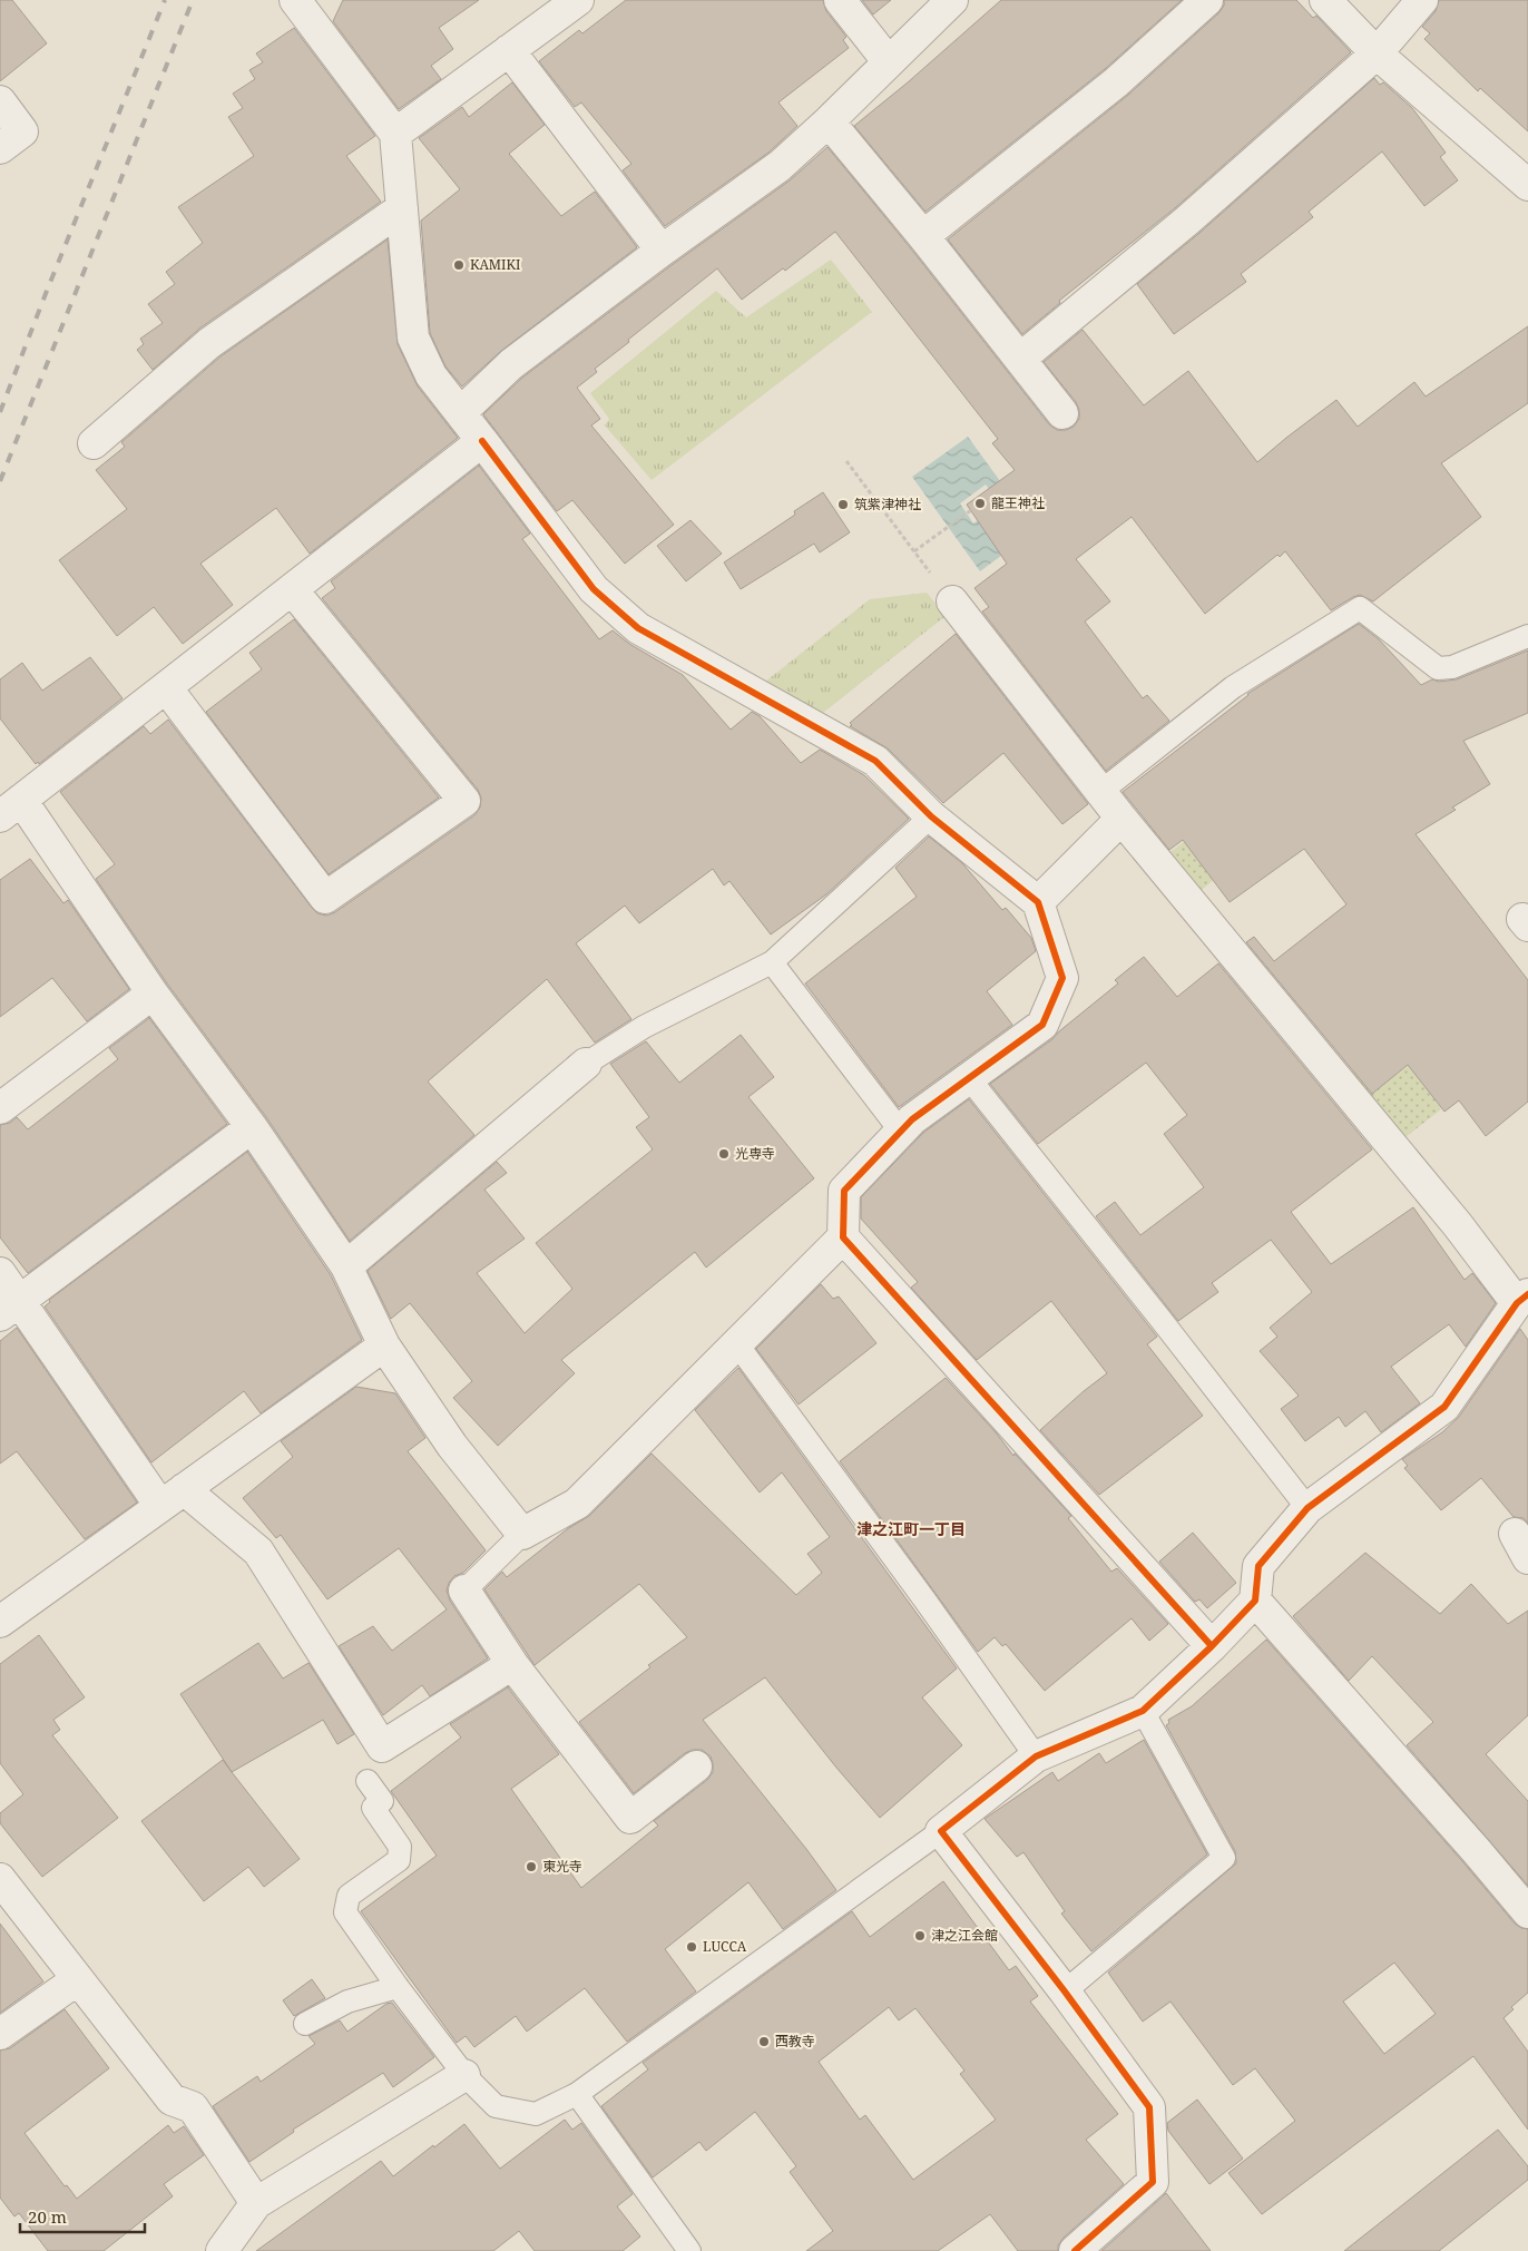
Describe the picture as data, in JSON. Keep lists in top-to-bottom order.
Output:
{
  "districts": ["津之江町一丁目"],
  "places": [
    "KAMIKI",
    "龍王神社",
    "筑紫津神社",
    "光専寺",
    "東光寺",
    "津之江会館",
    "LUCCA",
    "西教寺"
  ],
  "scale_bar": "20 m"
}
